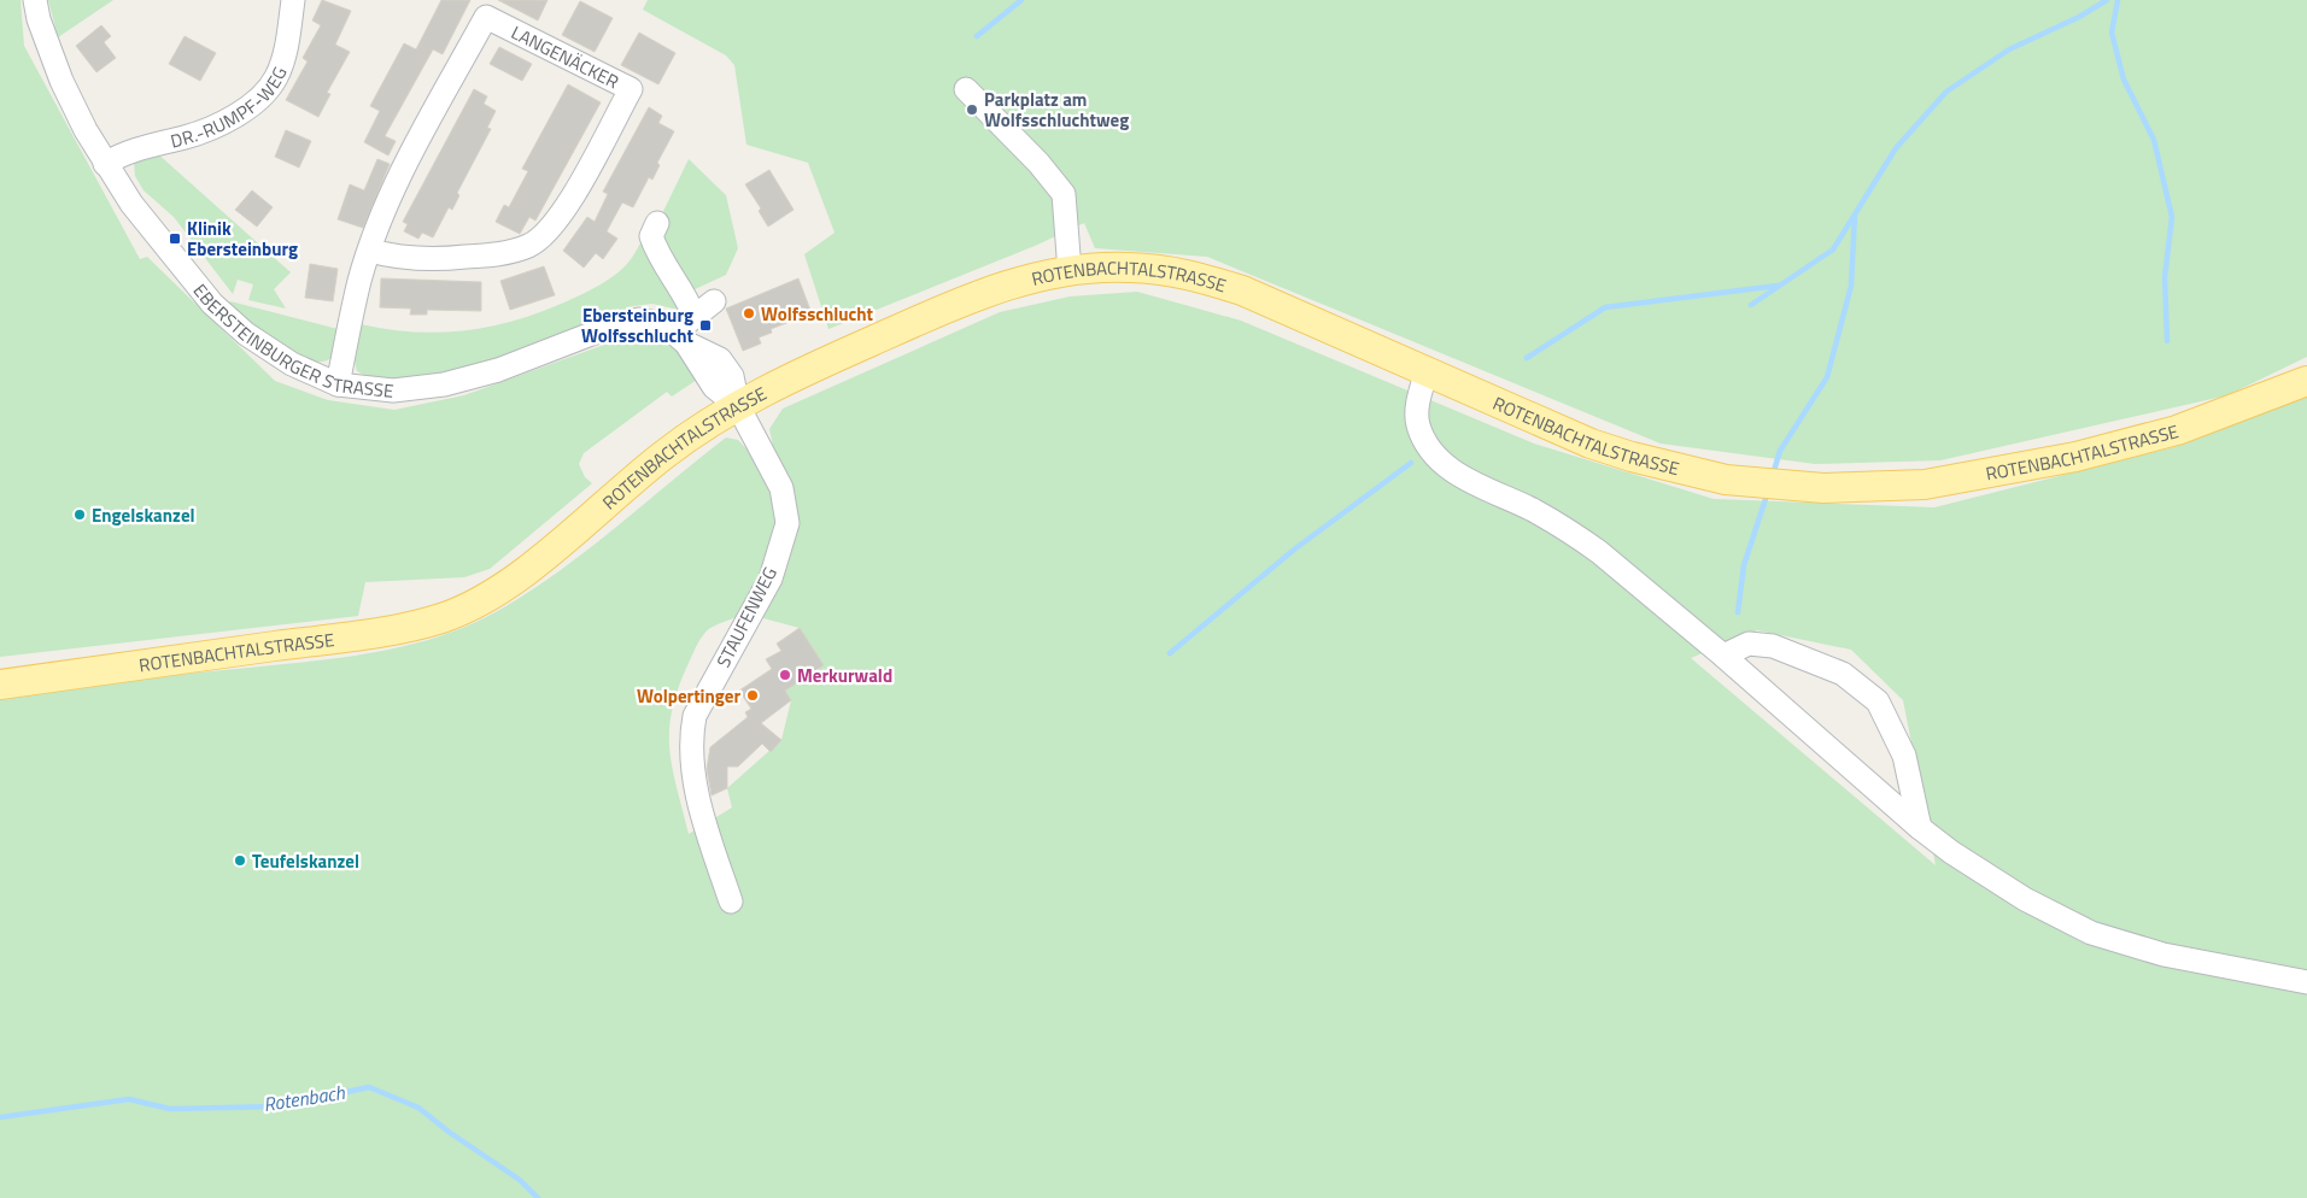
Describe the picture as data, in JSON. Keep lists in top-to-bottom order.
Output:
{
  "streets": {
    "main road": ["ROTENBACHTALSTRASSE"],
    "street": [
      "LANGENÄCKER",
      "DR.-RUMPF-WEG",
      "EBERSTEINBURGER STRASSE",
      "STAUFENWEG"
    ]
  },
  "crossings": [
    ["LANGENÄCKER", "EBERSTEINBURGER STRASSE"],
    ["DR.-RUMPF-WEG", "EBERSTEINBURGER STRASSE"],
    ["ROTENBACHTALSTRASSE", "EBERSTEINBURGER STRASSE"],
    ["ROTENBACHTALSTRASSE", "STAUFENWEG"],
    ["EBERSTEINBURGER STRASSE", "STAUFENWEG"]
  ],
  "water": ["Rotenbach"],
  "places": {
    "other": [
      "Parkplatz am Wolfsschluchtweg",
      "Wolfsschlucht",
      "Engelskanzel",
      "Merkurwald",
      "Wolpertinger",
      "Teufelskanzel"
    ],
    "transit": ["Klinik Ebersteinburg", "Ebersteinburg Wolfsschlucht"]
  }
}
